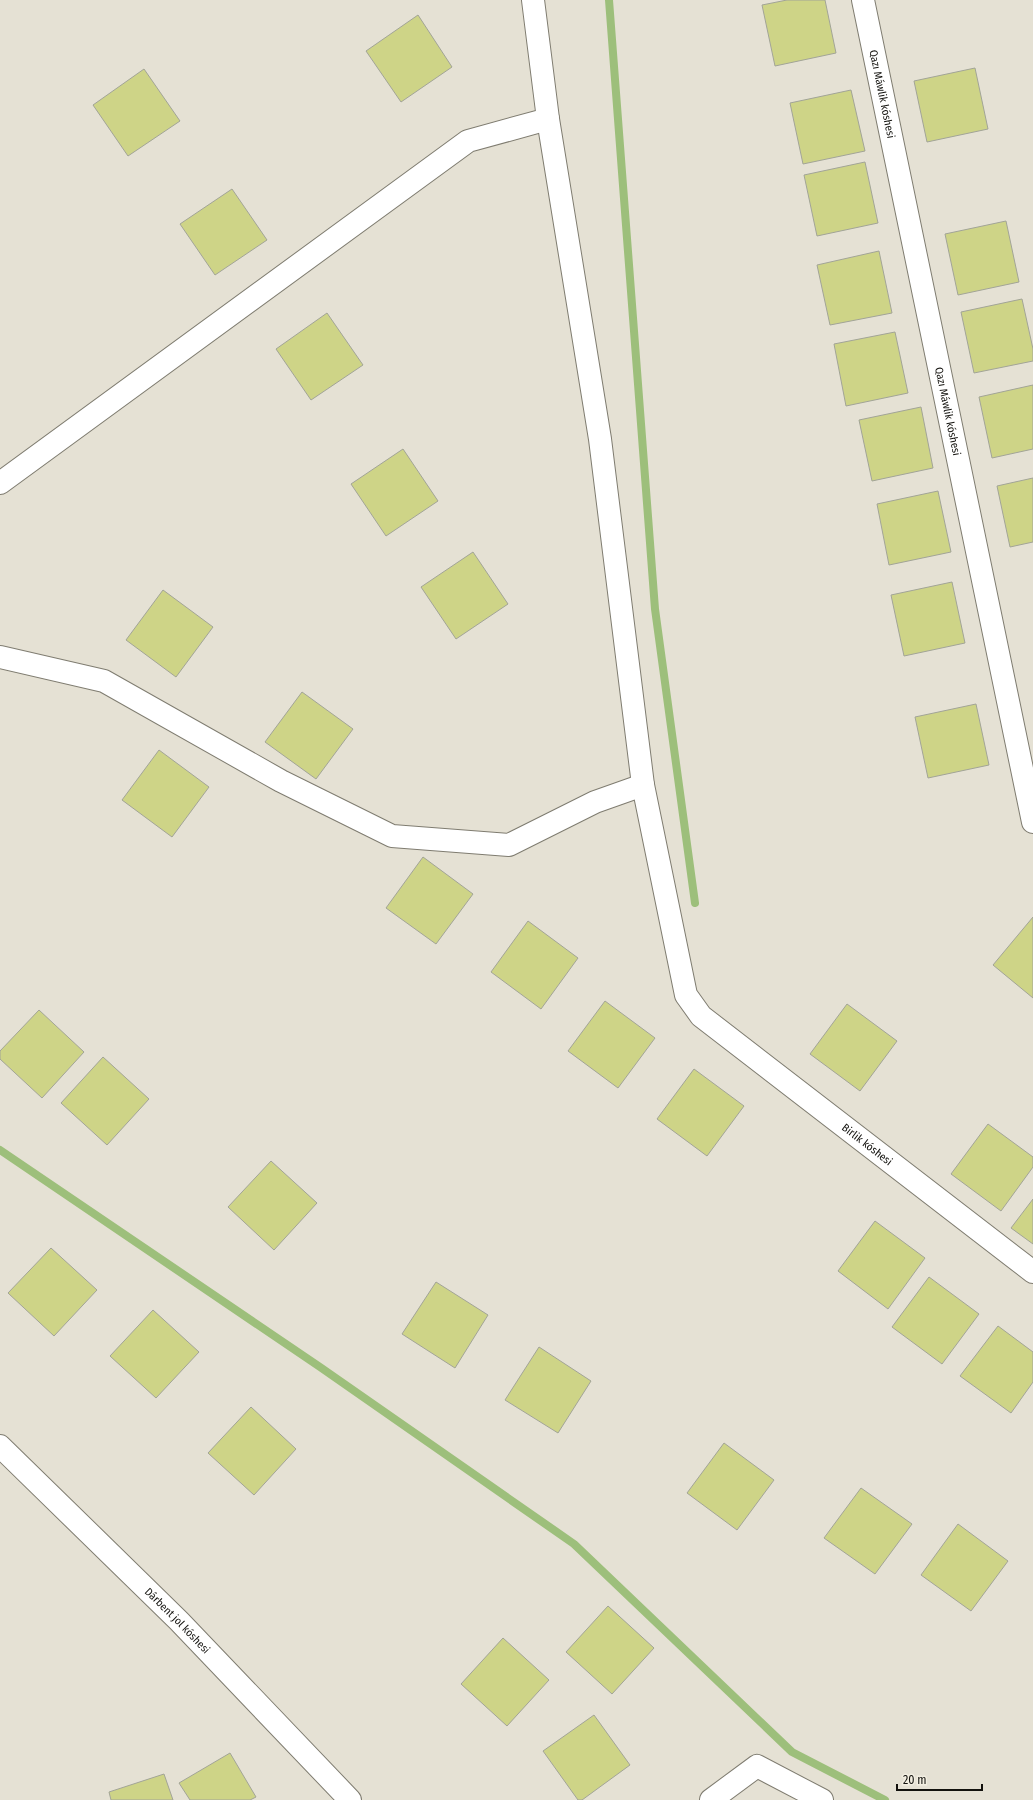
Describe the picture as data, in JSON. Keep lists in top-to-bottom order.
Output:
{
  "streets": {
    "street": ["Qazı Máwlik kóshesi", "Birlik kóshesi", "Dárbent jol kóshesi"]
  },
  "scale_bar": "20 m"
}
